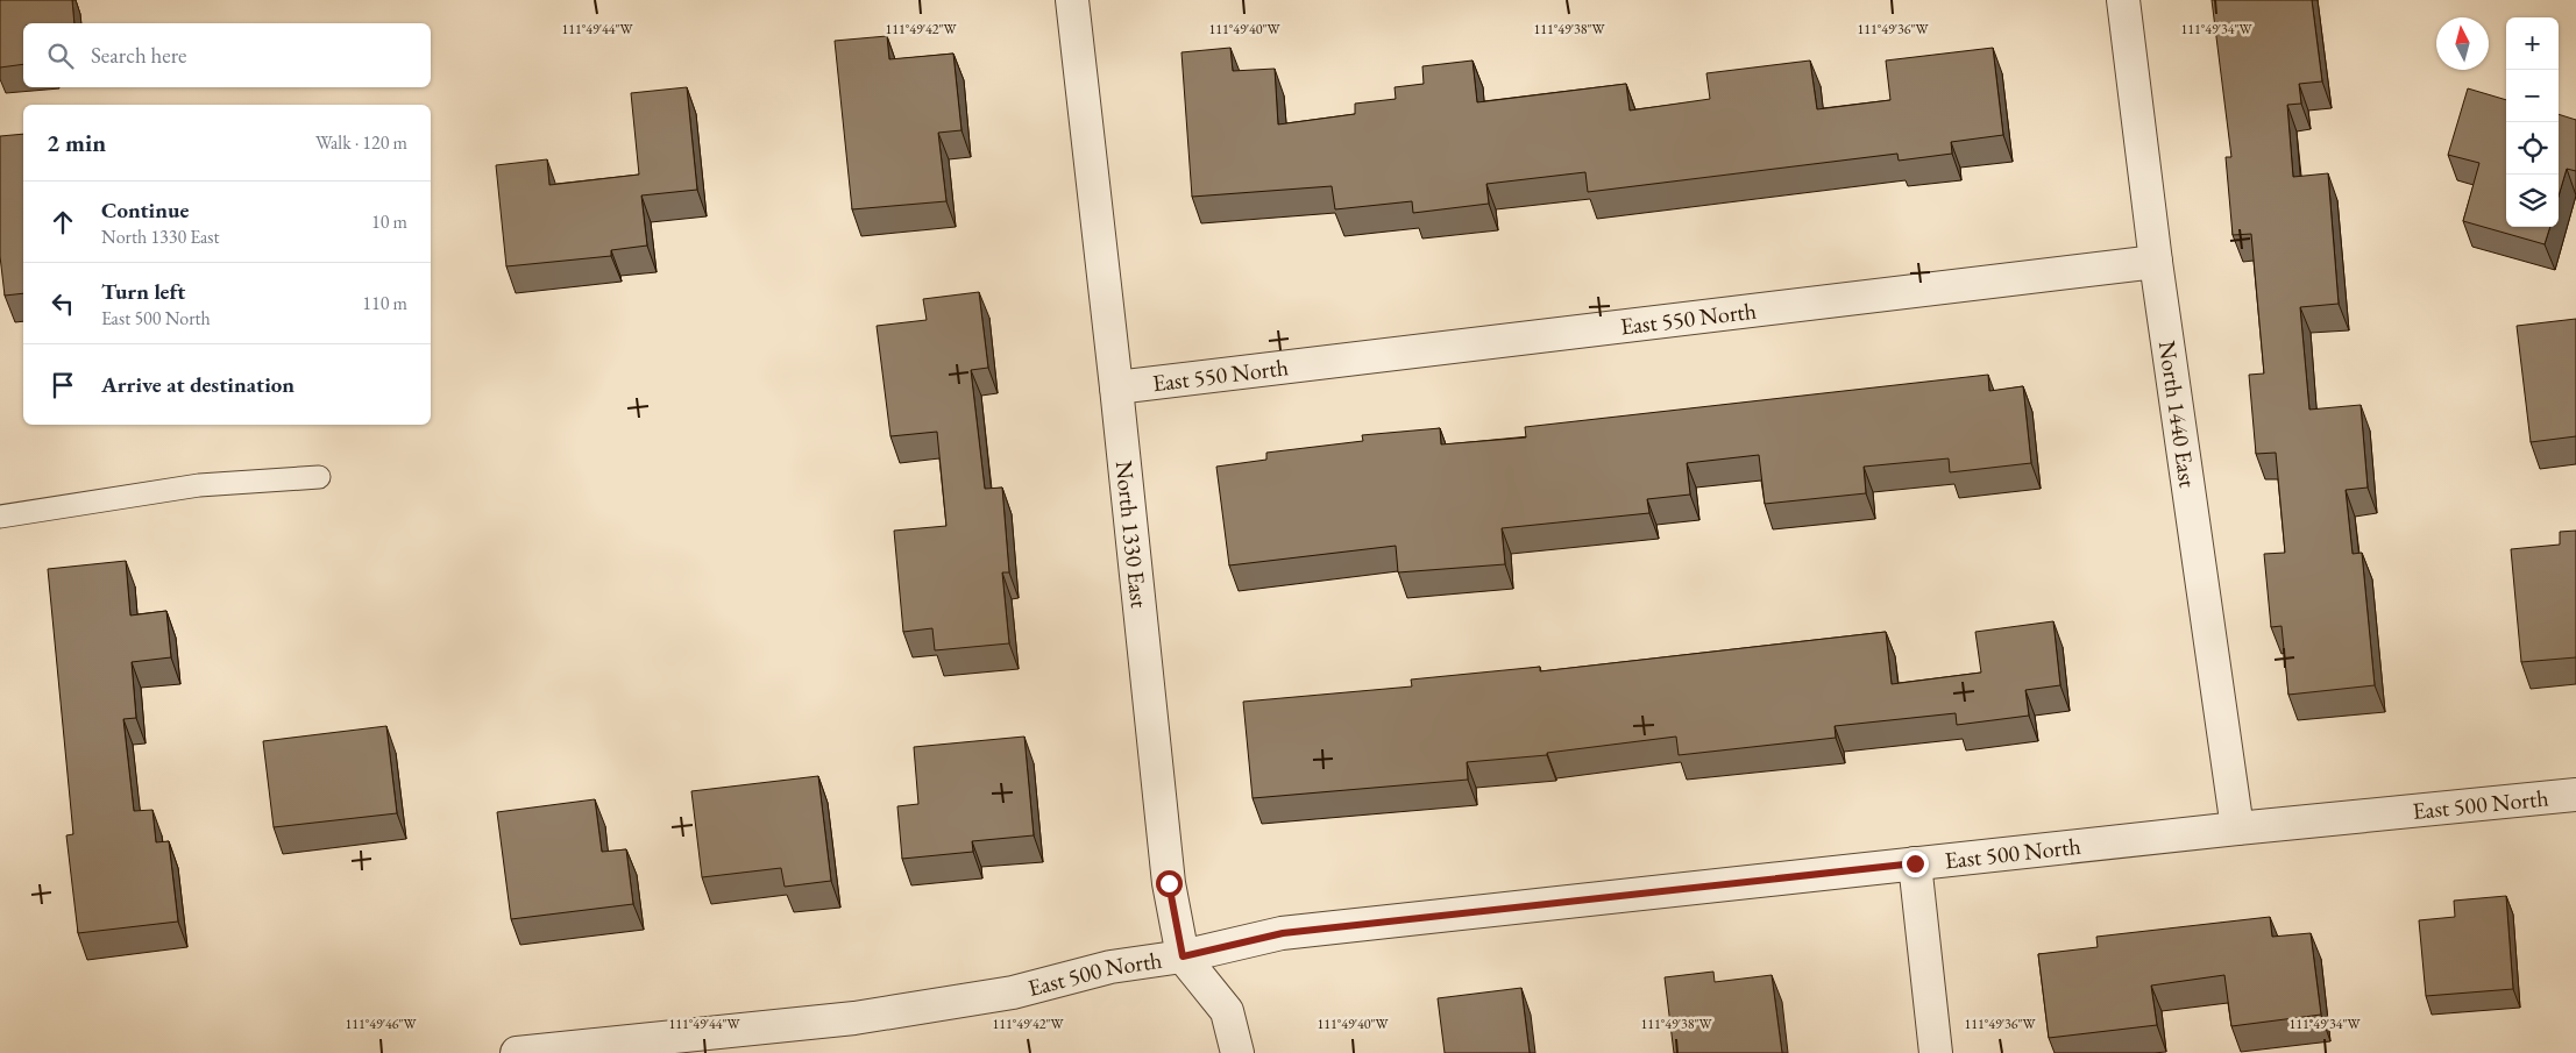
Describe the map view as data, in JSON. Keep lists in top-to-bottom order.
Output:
{
  "streets": {
    "street": [
      "East 550 North",
      "North 1440 East",
      "North 1330 East",
      "East 500 North"
    ]
  },
  "crossings": [
    ["East 550 North", "North 1440 East"],
    ["East 550 North", "North 1330 East"],
    ["North 1440 East", "East 500 North"],
    ["North 1330 East", "East 500 North"]
  ],
  "north": "top",
  "page": {
    "map_buttons": ["+", "−"],
    "search": "Search here",
    "heading": ["2 min", "Walk · 120 m"],
    "list": [
      ["Continue", "North 1330 East", "10 m"],
      ["Turn left", "East 500 North", "110 m"],
      "Arrive at destination"
    ]
  },
  "coordinates": [
    "111°49'44\"W",
    "111°49'42\"W",
    "111°49'40\"W",
    "111°49'38\"W",
    "111°49'36\"W",
    "111°49'34\"W",
    "111°49'46\"W"
  ]
}
